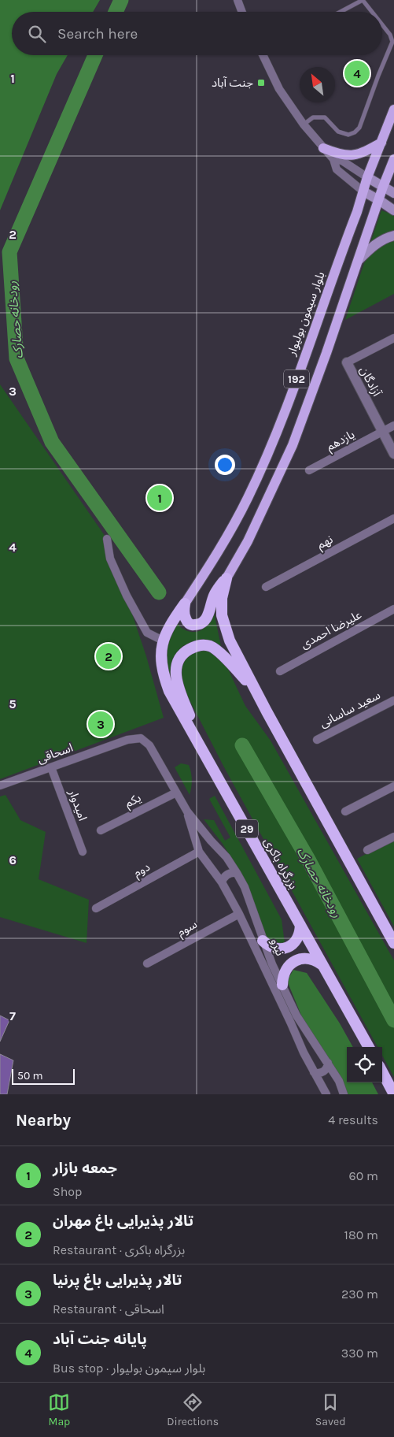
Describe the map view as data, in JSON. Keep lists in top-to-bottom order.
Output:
{
  "streets": {
    "highway": ["29", "بزرگراه باکری"],
    "main road": ["بلوار سیمون بولیوار", "192"],
    "street": [
      "آزادگان",
      "یازدهم",
      "نهم",
      "علیرضا احمدی",
      "سعید ساسانی",
      "اسحاقی",
      "یکم",
      "امیدوار",
      "دوم",
      "سوم",
      "نیرو"
    ]
  },
  "crossings": [
    ["بلوار سیمون بولیوار", "بزرگراه باکری"],
    ["آزادگان", "یازدهم"],
    ["اسحاقی", "امیدوار"],
    ["اسحاقی", "نیرو"],
    ["یکم", "نیرو"],
    ["دوم", "نیرو"],
    ["سوم", "نیرو"]
  ],
  "water": ["رودخانه حصارک"],
  "places": {
    "transit": ["جنت آباد"]
  },
  "scale_bar": "50 m",
  "north": "top left",
  "page": {
    "search": "Search here",
    "pins": [
      "4",
      "1",
      "2",
      "3"
    ],
    "scale": "50 m",
    "heading": ["Nearby", "4 results"],
    "list": [
      {
        "mark": "1",
        "name": "جمعه بازار",
        "note": "Shop",
        "value": "60 m"
      },
      {
        "mark": "2",
        "name": "تالار پذیرایی باغ مهران",
        "note": "Restaurant · بزرگراه باکری",
        "value": "180 m"
      },
      {
        "mark": "3",
        "name": "تالار پذیرایی باغ پرنیا",
        "note": "Restaurant · اسحاقی",
        "value": "230 m"
      },
      {
        "mark": "4",
        "name": "پایانه جنت آباد",
        "note": "Bus stop · بلوار سیمون بولیوار",
        "value": "330 m"
      }
    ],
    "nav": ["Map", "Directions", "Saved"]
  },
  "grid": {
    "rows": [
      "1",
      "2",
      "3",
      "4",
      "5",
      "6",
      "7"
    ]
  }
}
